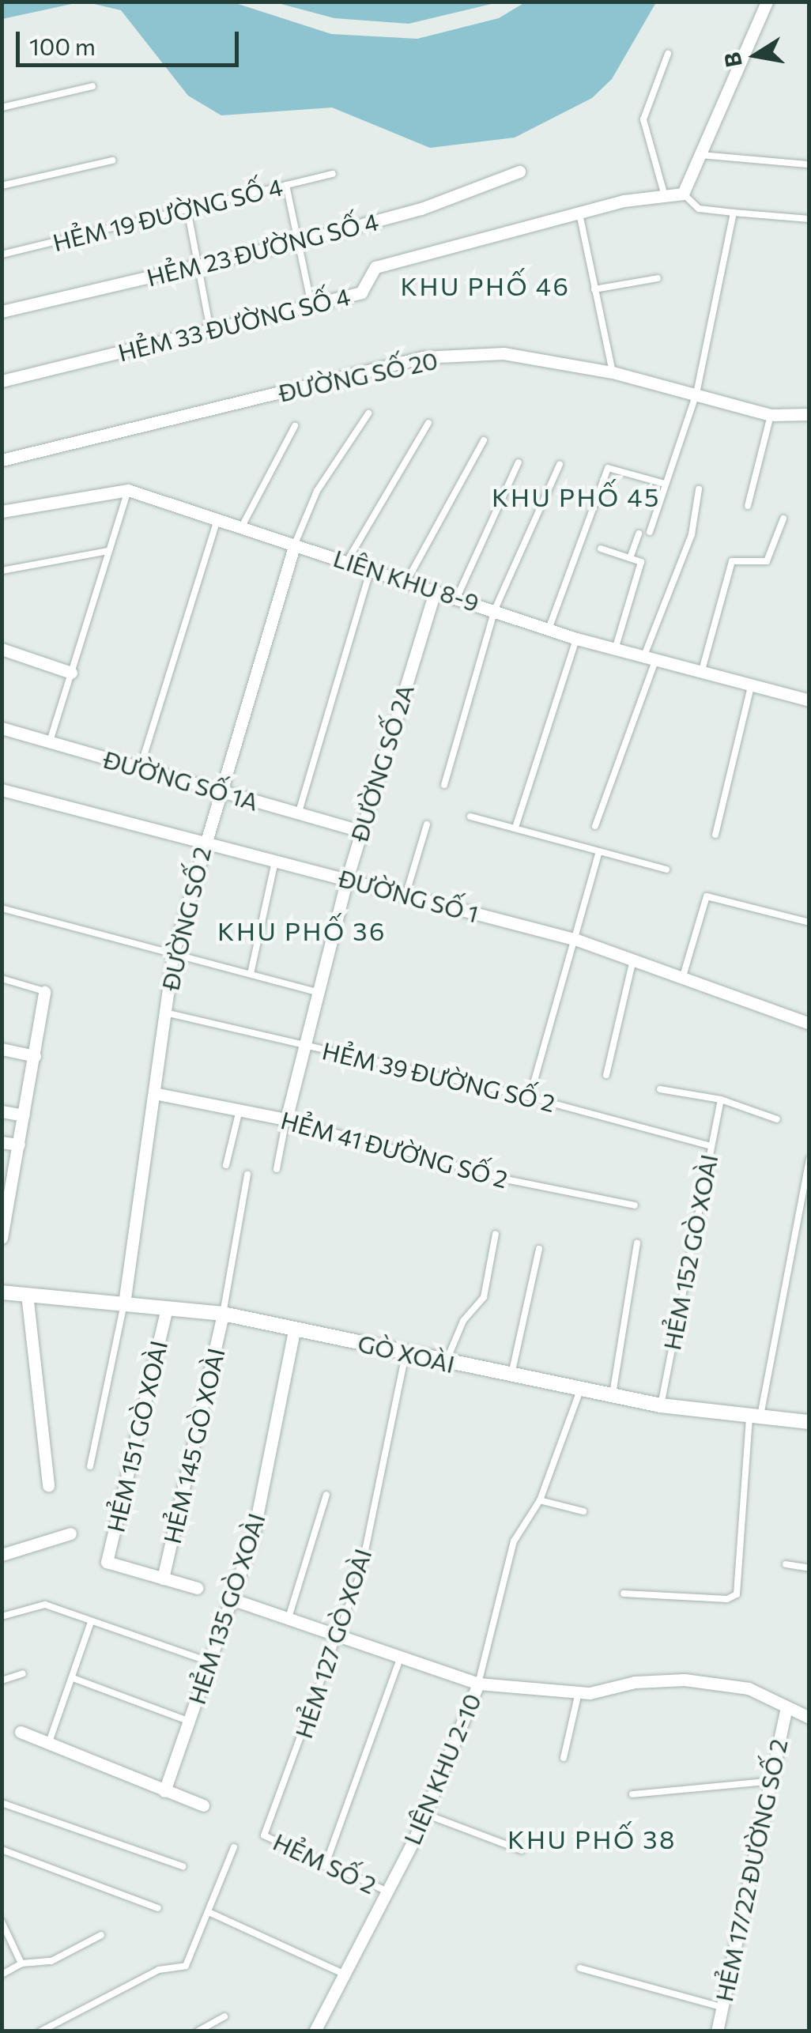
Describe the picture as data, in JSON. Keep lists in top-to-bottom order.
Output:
{
  "streets": {
    "street": [
      "HẺM 23 ĐƯỜNG SỐ 4",
      "HẺM 33 ĐƯỜNG SỐ 4",
      "ĐƯỜNG SỐ 20",
      "LIÊN KHU 8-9",
      "ĐƯỜNG SỐ 2A",
      "ĐƯỜNG SỐ 1A",
      "ĐƯỜNG SỐ 1",
      "ĐƯỜNG SỐ 2",
      "HẺM 41 ĐƯỜNG SỐ 2",
      "GÒ XOÀI",
      "HẺM 151 GÒ XOÀI",
      "HẺM 145 GÒ XOÀI",
      "HẺM 135 GÒ XOÀI",
      "LIÊN KHU 2-10",
      "HẺM 17/22 ĐƯỜNG SỐ 2"
    ],
    "lane": [
      "HẺM 19 ĐƯỜNG SỐ 4",
      "HẺM 39 ĐƯỜNG SỐ 2",
      "HẺM 152 GÒ XOÀI",
      "HẺM 127 GÒ XOÀI",
      "HẺM SỐ 2"
    ]
  },
  "crossings": [
    ["LIÊN KHU 8-9", "ĐƯỜNG SỐ 2A"],
    ["LIÊN KHU 8-9", "ĐƯỜNG SỐ 2"],
    ["ĐƯỜNG SỐ 2A", "ĐƯỜNG SỐ 1A"],
    ["ĐƯỜNG SỐ 2A", "ĐƯỜNG SỐ 1"],
    ["ĐƯỜNG SỐ 2A", "HẺM 39 ĐƯỜNG SỐ 2"],
    ["ĐƯỜNG SỐ 2A", "HẺM 41 ĐƯỜNG SỐ 2"],
    ["ĐƯỜNG SỐ 1A", "ĐƯỜNG SỐ 2"],
    ["ĐƯỜNG SỐ 1", "ĐƯỜNG SỐ 2"],
    ["ĐƯỜNG SỐ 2", "HẺM 39 ĐƯỜNG SỐ 2"],
    ["ĐƯỜNG SỐ 2", "HẺM 41 ĐƯỜNG SỐ 2"],
    ["ĐƯỜNG SỐ 2", "GÒ XOÀI"],
    ["HẺM 39 ĐƯỜNG SỐ 2", "HẺM 152 GÒ XOÀI"],
    ["HẺM 152 GÒ XOÀI", "GÒ XOÀI"],
    ["GÒ XOÀI", "HẺM 151 GÒ XOÀI"],
    ["GÒ XOÀI", "HẺM 145 GÒ XOÀI"],
    ["GÒ XOÀI", "HẺM 135 GÒ XOÀI"],
    ["GÒ XOÀI", "HẺM 127 GÒ XOÀI"],
    ["HẺM 151 GÒ XOÀI", "HẺM 145 GÒ XOÀI"],
    ["HẺM 127 GÒ XOÀI", "HẺM SỐ 2"],
    ["LIÊN KHU 2-10", "HẺM SỐ 2"],
    ["LIÊN KHU 2-10", "HẺM 17/22 ĐƯỜNG SỐ 2"]
  ],
  "districts": [
    "KHU PHỐ 46",
    "KHU PHỐ 45",
    "KHU PHỐ 36",
    "KHU PHỐ 38"
  ],
  "scale_bar": "100 m",
  "north": "left"
}
